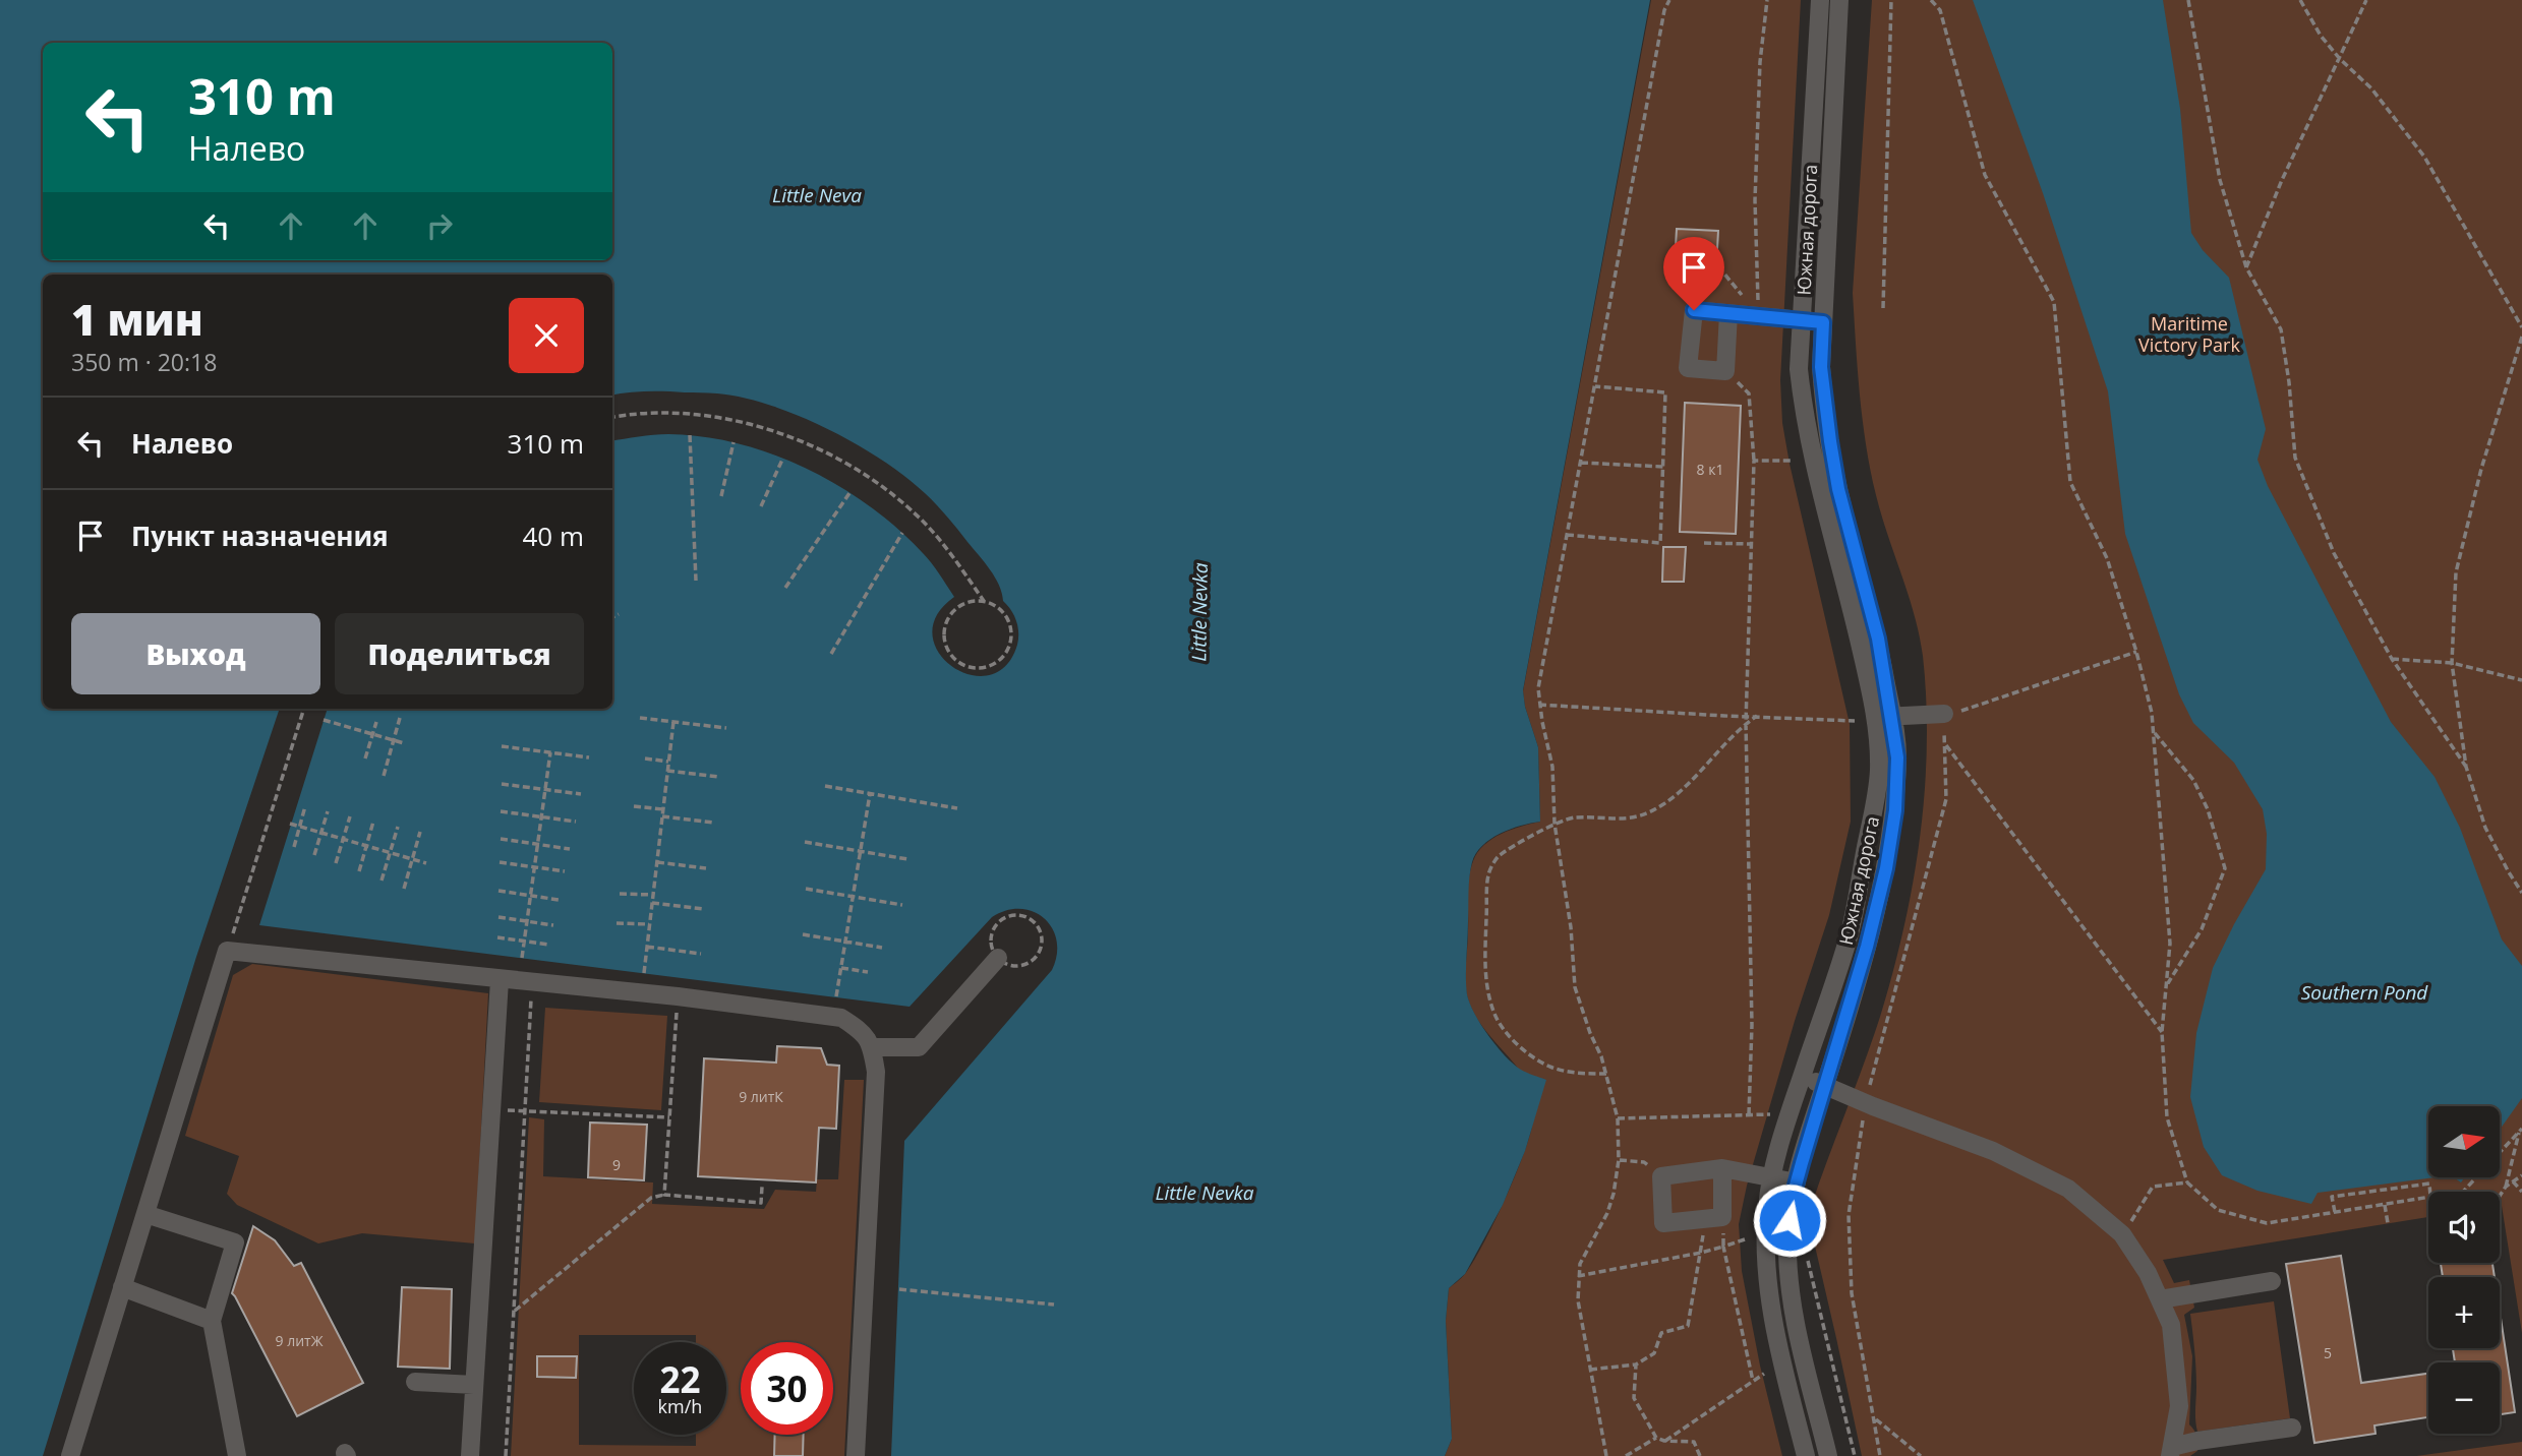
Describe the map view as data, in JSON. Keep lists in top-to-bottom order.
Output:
{
  "streets": {
    "street": ["Южная дорога"]
  },
  "water": ["Little Neva", "Little Nevka", "Southern Pond"],
  "parks": ["Maritime Victory Park"],
  "house_numbers": [
    "8 к1",
    "9 литК",
    "9",
    "9 литЖ",
    "5"
  ],
  "north": "right",
  "page": {
    "turn": ["310 m", "Налево"],
    "heading": ["1 мин", "350 m · 20:18"],
    "list": [
      {
        "name": "Налево",
        "value": "310 m"
      },
      {
        "name": "Пункт назначения",
        "value": "40 m"
      }
    ],
    "buttons": ["Выход", "Поделиться"],
    "map_buttons": ["+", "−"],
    "speed": "22 km/h",
    "limit": "30"
  }
}
